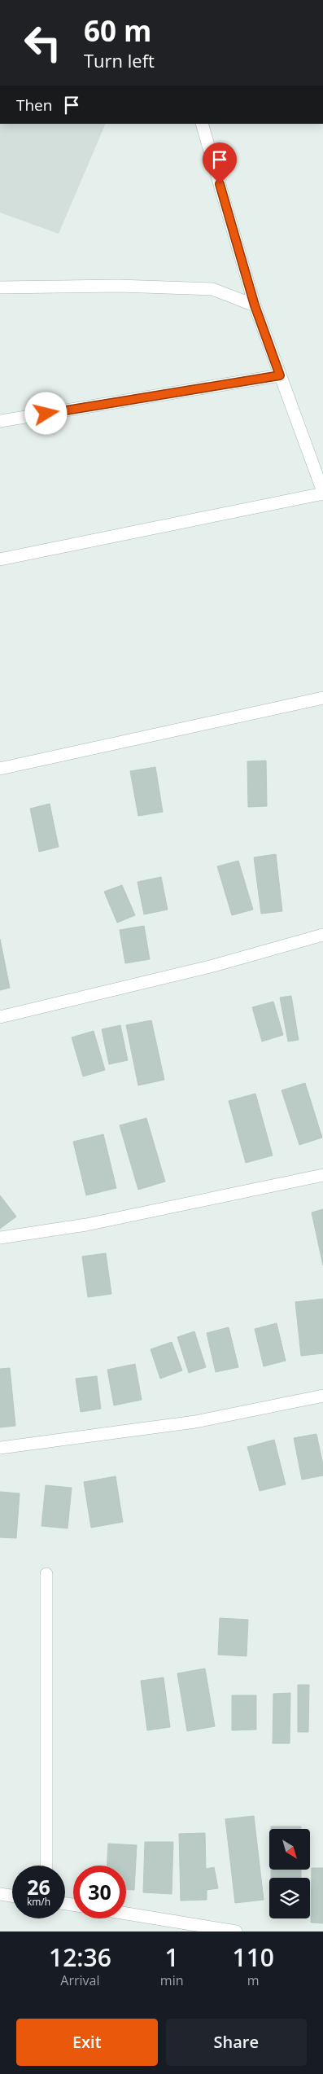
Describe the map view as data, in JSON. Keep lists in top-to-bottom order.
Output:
{
  "north": "bottom right",
  "page": {
    "turn": ["60 m", "Turn left"],
    "then": "Then",
    "speed": "26 km/h",
    "limit": "30",
    "eta": [
      "12:36",
      "Arrival",
      "1",
      "min",
      "110",
      "m"
    ],
    "buttons": ["Exit", "Share"]
  }
}
